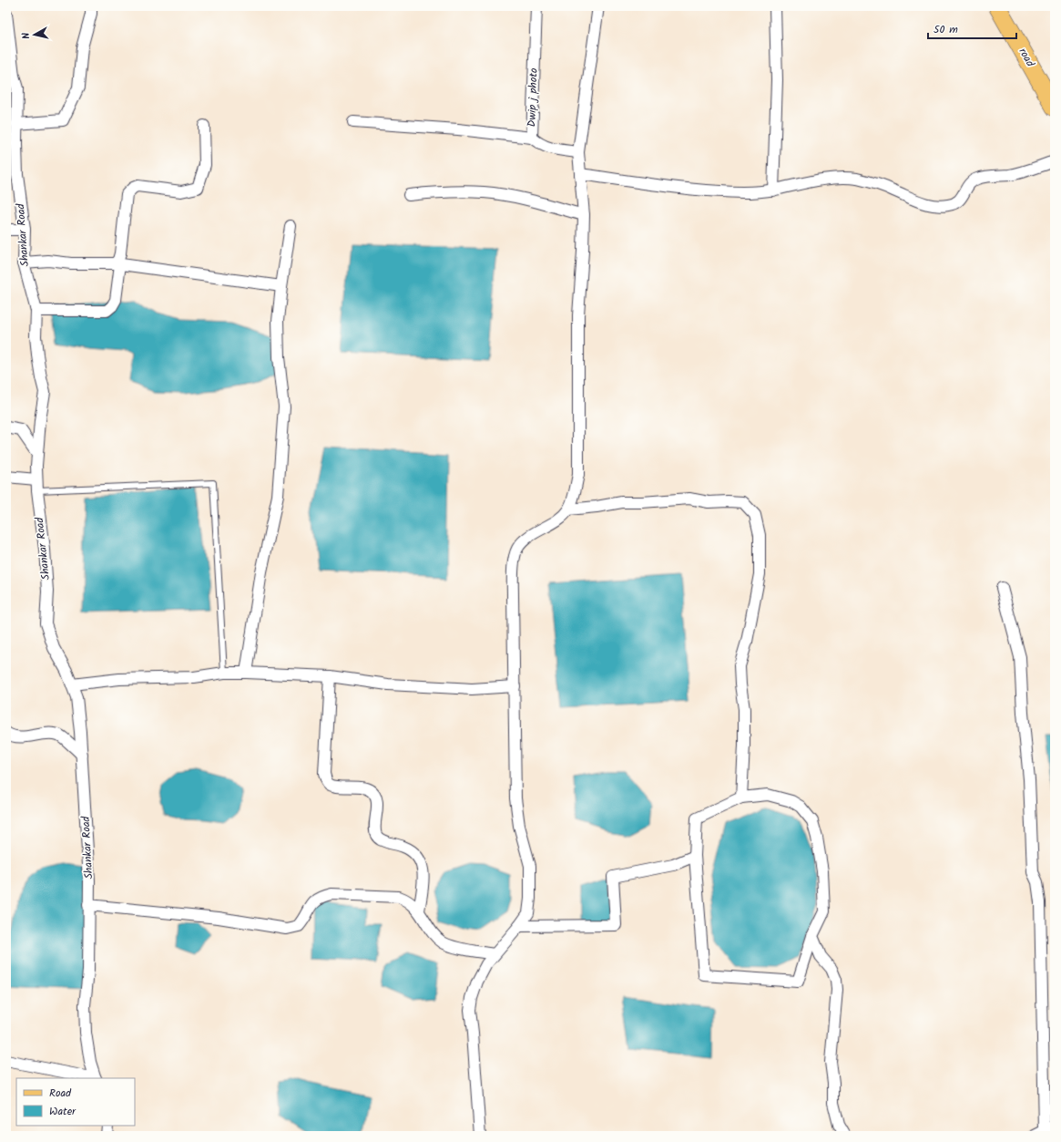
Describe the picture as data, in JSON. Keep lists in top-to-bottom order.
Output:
{
  "streets": {
    "main road": ["road"],
    "street": ["Dwip j photo", "Shankar Road"]
  },
  "legend": ["Road", "Water"],
  "scale_bar": "50 m",
  "north": "left"
}
